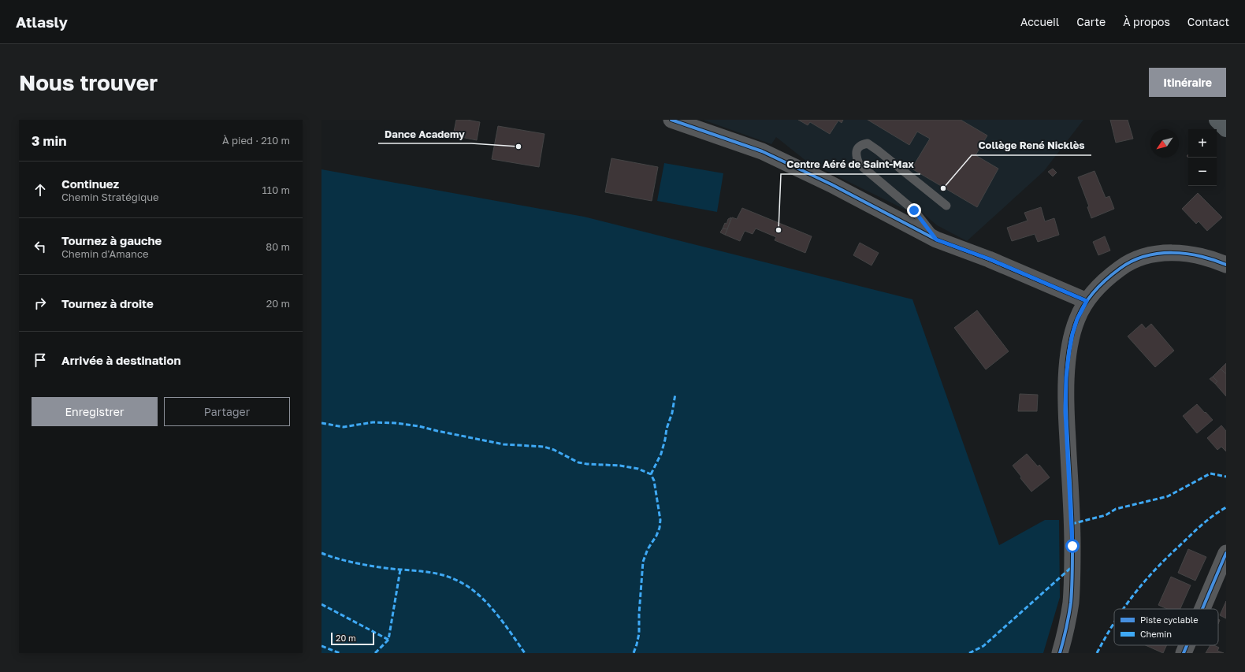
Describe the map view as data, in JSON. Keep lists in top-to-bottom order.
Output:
{
  "places": ["Dance Academy", "Collège René Nicklès", "Centre Aéré de Saint-Max"],
  "legend": ["Piste cyclable", "Chemin"],
  "scale_bar": "20 m",
  "north": "bottom left",
  "page": {
    "header": "Atlasly",
    "nav": [
      "Accueil",
      "Carte",
      "À propos",
      "Contact"
    ],
    "buttons": [
      "Itinéraire",
      ["Enregistrer", "Partager"]
    ],
    "title": "Nous trouver",
    "heading": ["3 min", "À pied · 210 m"],
    "map_buttons": ["+", "−"],
    "list": [
      ["Continuez", "Chemin Stratégique", "110 m"],
      ["Tournez à gauche", "Chemin d'Amance", "80 m"],
      ["Tournez à droite", "20 m"],
      "Arrivée à destination"
    ],
    "scale": "20 m"
  }
}
